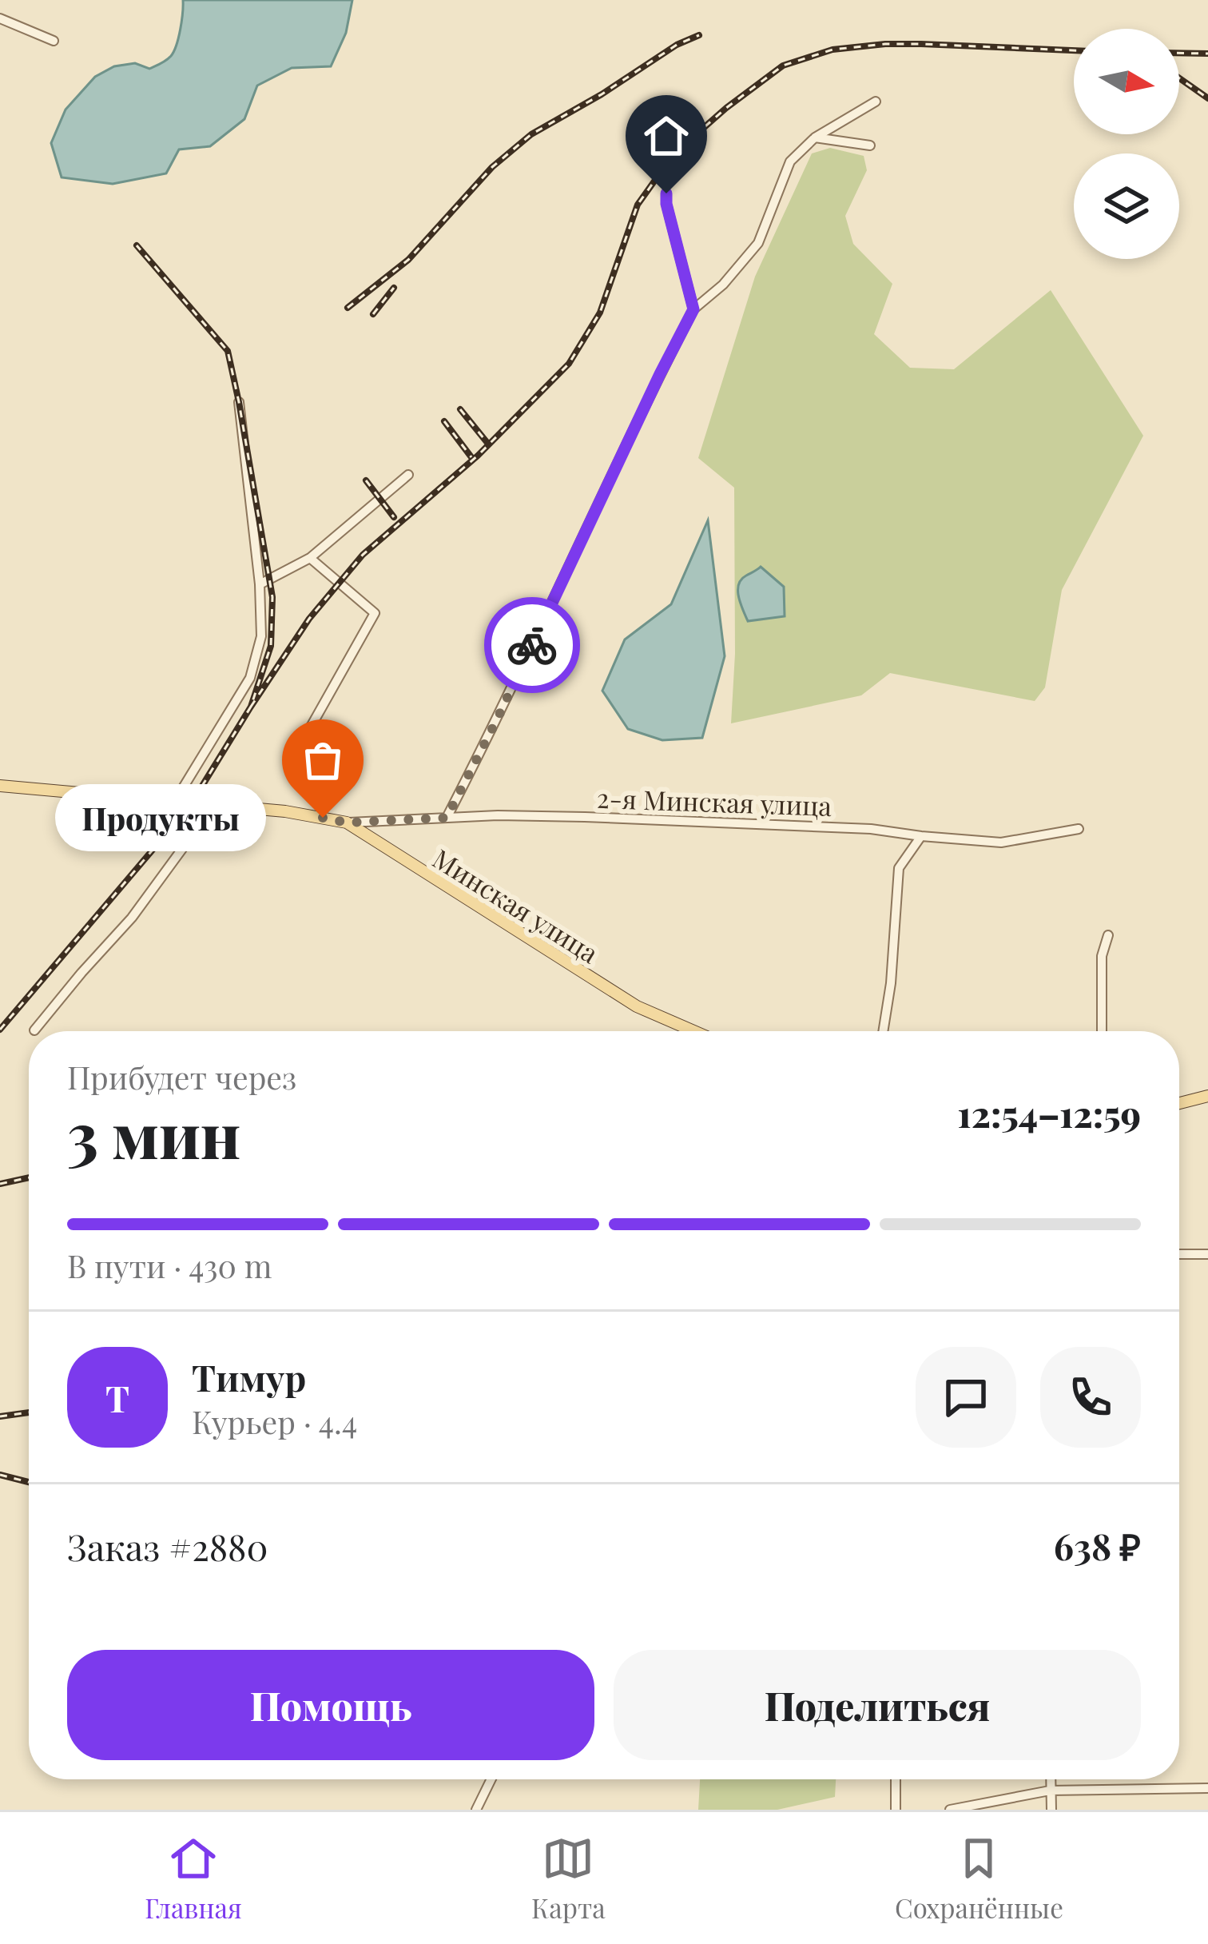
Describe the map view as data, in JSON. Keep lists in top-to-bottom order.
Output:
{
  "streets": {
    "main road": ["Минская улица"],
    "street": ["2-я Минская улица"]
  },
  "crossings": [
    ["2-я Минская улица", "Минская улица"]
  ],
  "places": ["Продукты"],
  "north": "right",
  "page": {
    "bubble": "Продукты",
    "heading": ["3 мин", "Прибудет через", "12:54–12:59"],
    "panel": [
      "Тимур",
      "Курьер · 4.4",
      "Заказ #2880",
      "638 ₽"
    ],
    "bar": "В пути · 430 m",
    "round": "Т",
    "buttons": ["Помощь", "Поделиться"],
    "tabs": ["Главная", "Карта", "Сохранённые"]
  }
}
